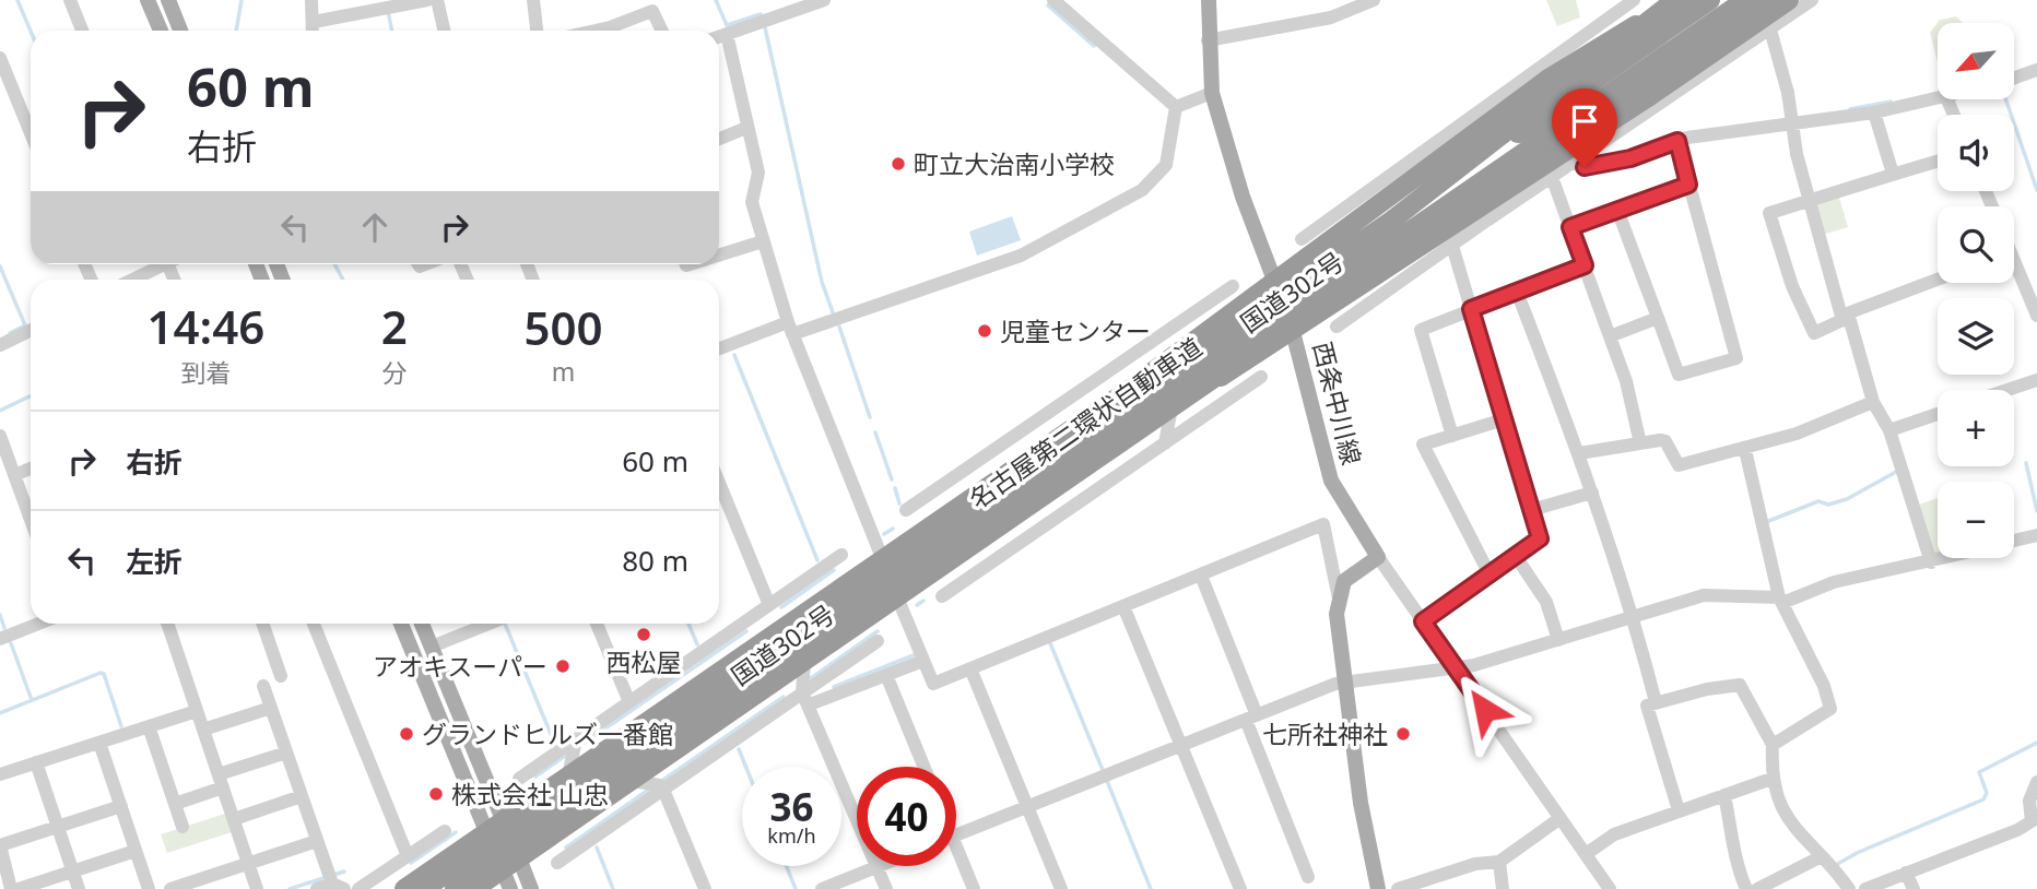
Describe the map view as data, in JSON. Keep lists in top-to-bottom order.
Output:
{
  "streets": {
    "highway": ["国道302号", "名古屋第二環状自動車道"],
    "main road": ["西条中川線"]
  },
  "crossings": [
    ["国道302号", "西条中川線"]
  ],
  "places": [
    "町立大治南小学校",
    "児童センター",
    "西松屋",
    "アオキスーパー",
    "グランドヒルズ一番館",
    "七所社神社",
    "株式会社 山忠"
  ],
  "north": "bottom left",
  "page": {
    "map_buttons": ["+", "−"],
    "turn": ["60 m", "右折"],
    "eta": [
      "14:46",
      "到着",
      "2",
      "分",
      "500",
      "m"
    ],
    "list": [
      {
        "name": "右折",
        "value": "60 m"
      },
      {
        "name": "左折",
        "value": "80 m"
      }
    ],
    "speed": "36 km/h",
    "limit": "40"
  }
}
